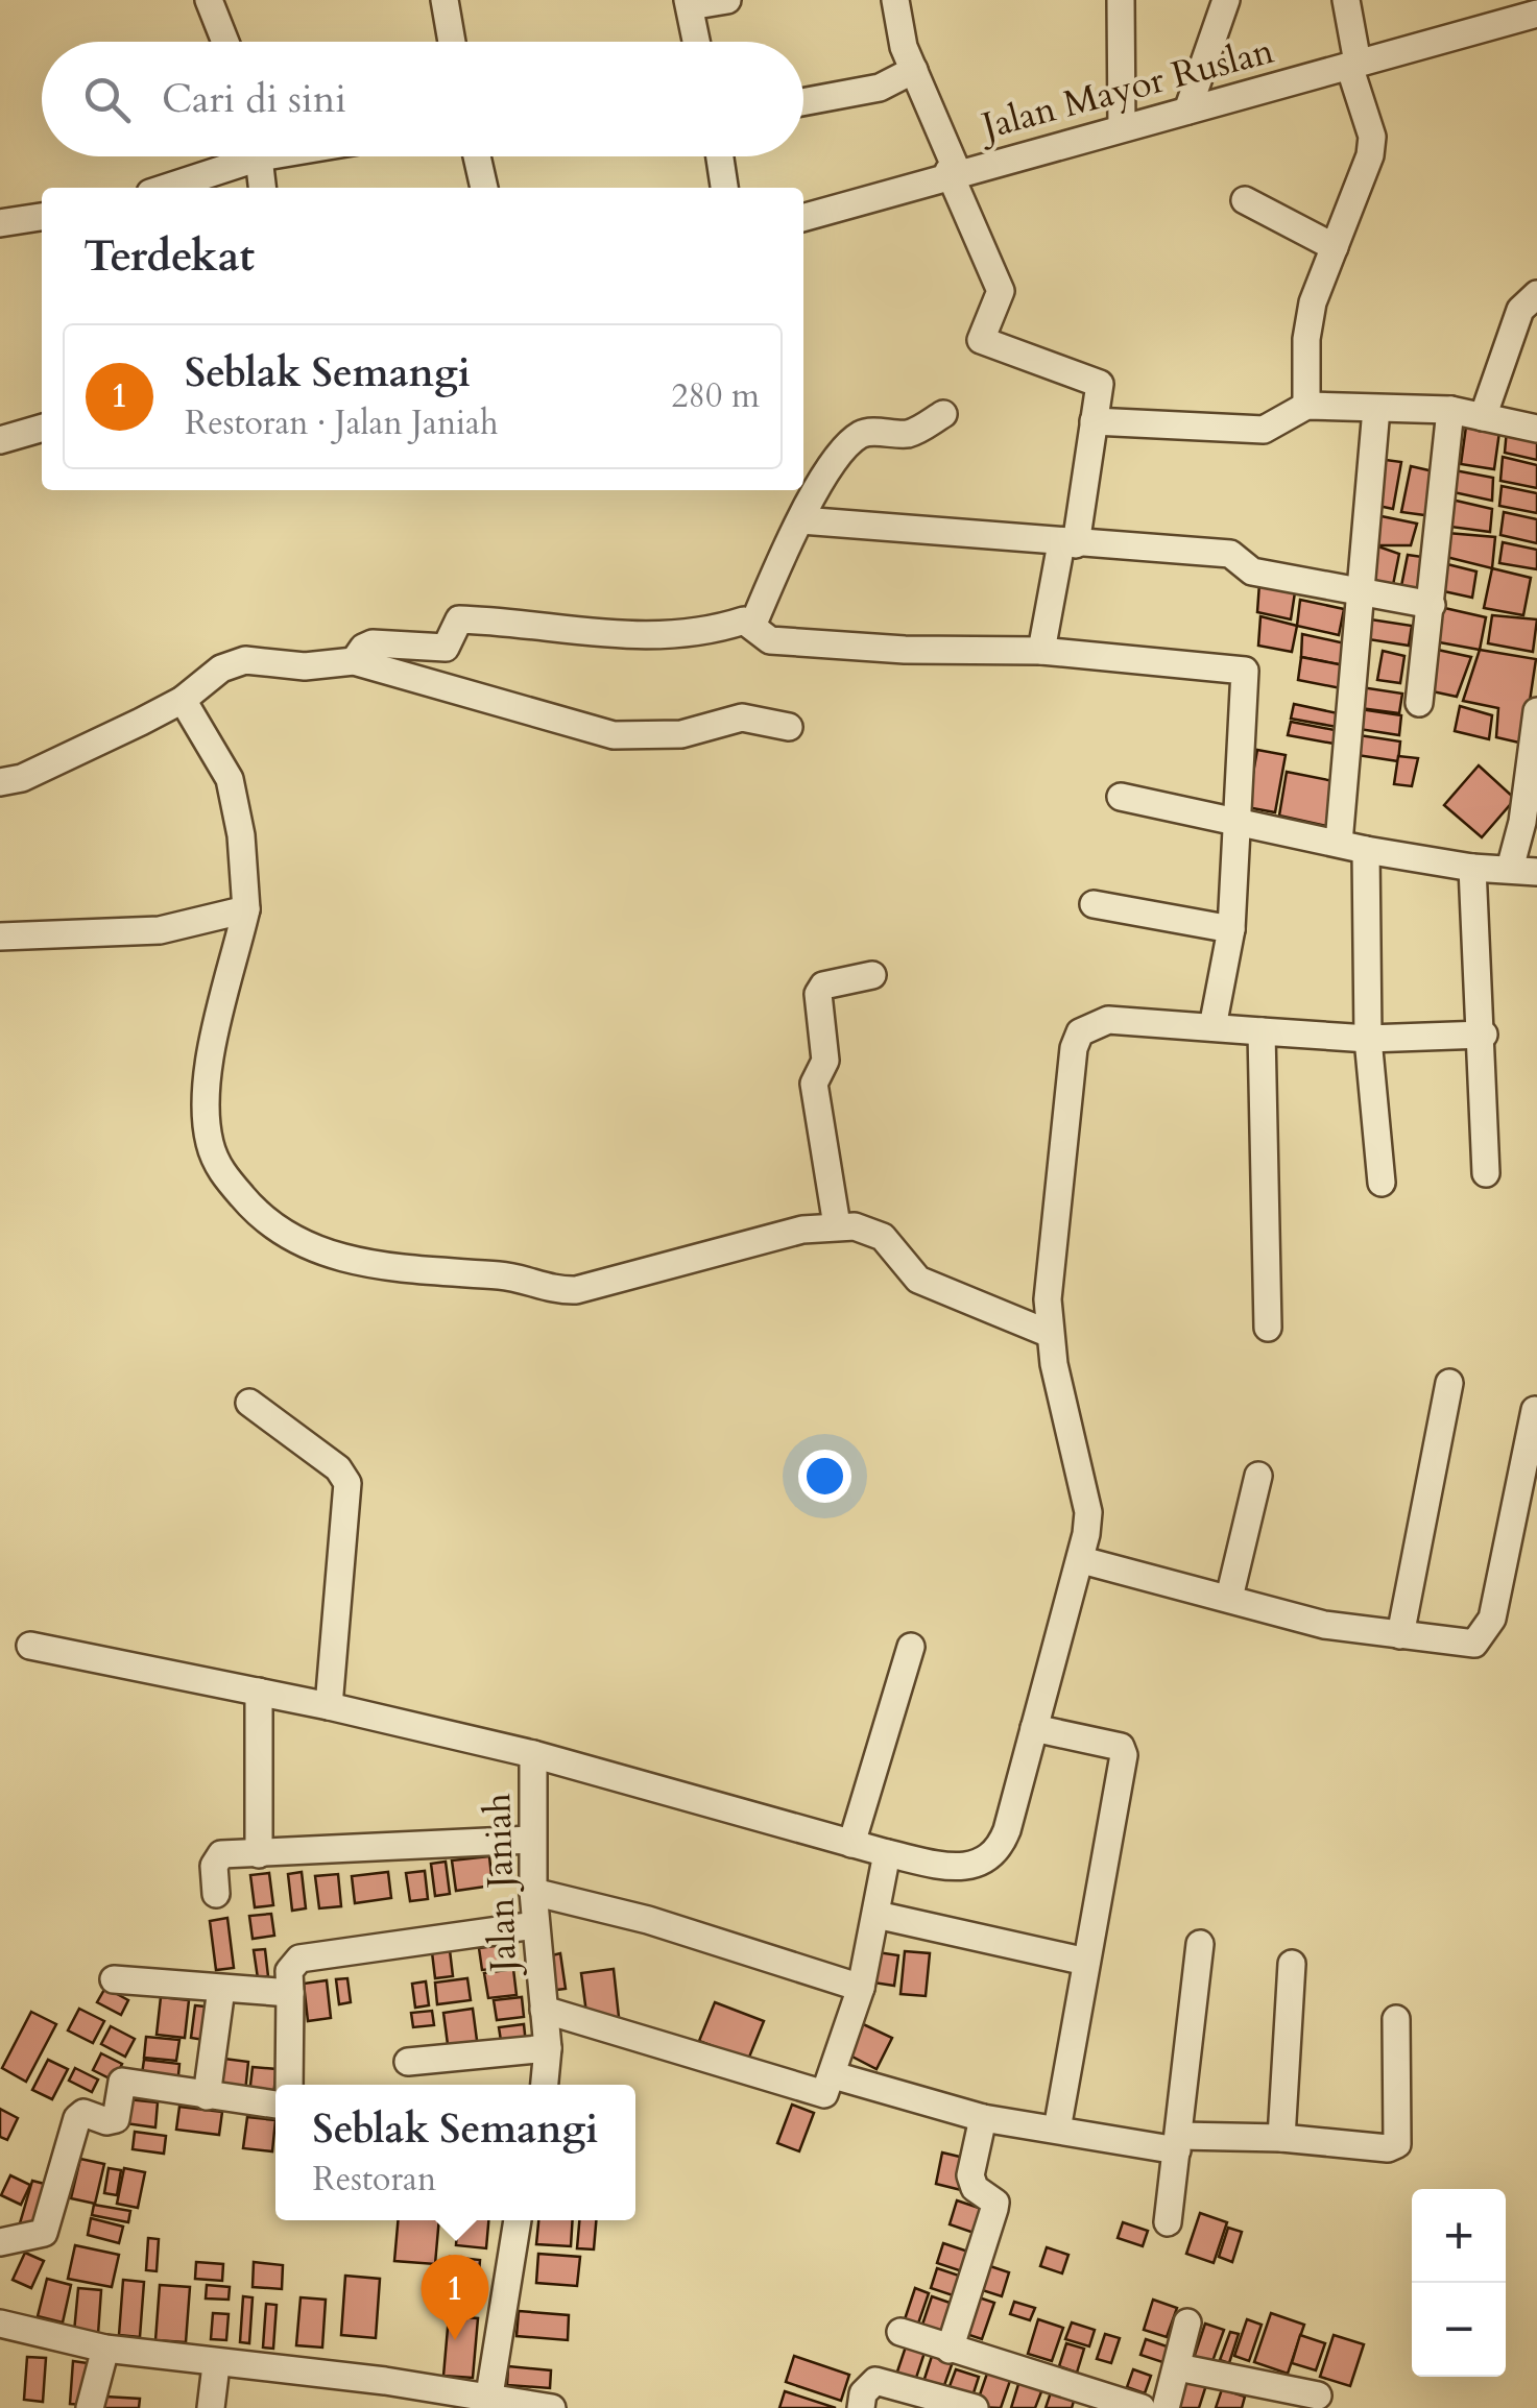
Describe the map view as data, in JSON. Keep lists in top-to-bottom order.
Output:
{
  "streets": {
    "street": ["Jalan Mayor Ruslan", "Jalan Janiah"]
  },
  "page": {
    "search": "Cari di sini",
    "heading": "Terdekat",
    "list": [
      {
        "mark": "1",
        "name": "Seblak Semangi",
        "note": "Restoran · Jalan Janiah",
        "value": "280 m"
      }
    ],
    "popup": ["Seblak Semangi", "Restoran"],
    "map_buttons": ["+", "−"],
    "pins": "1"
  }
}
